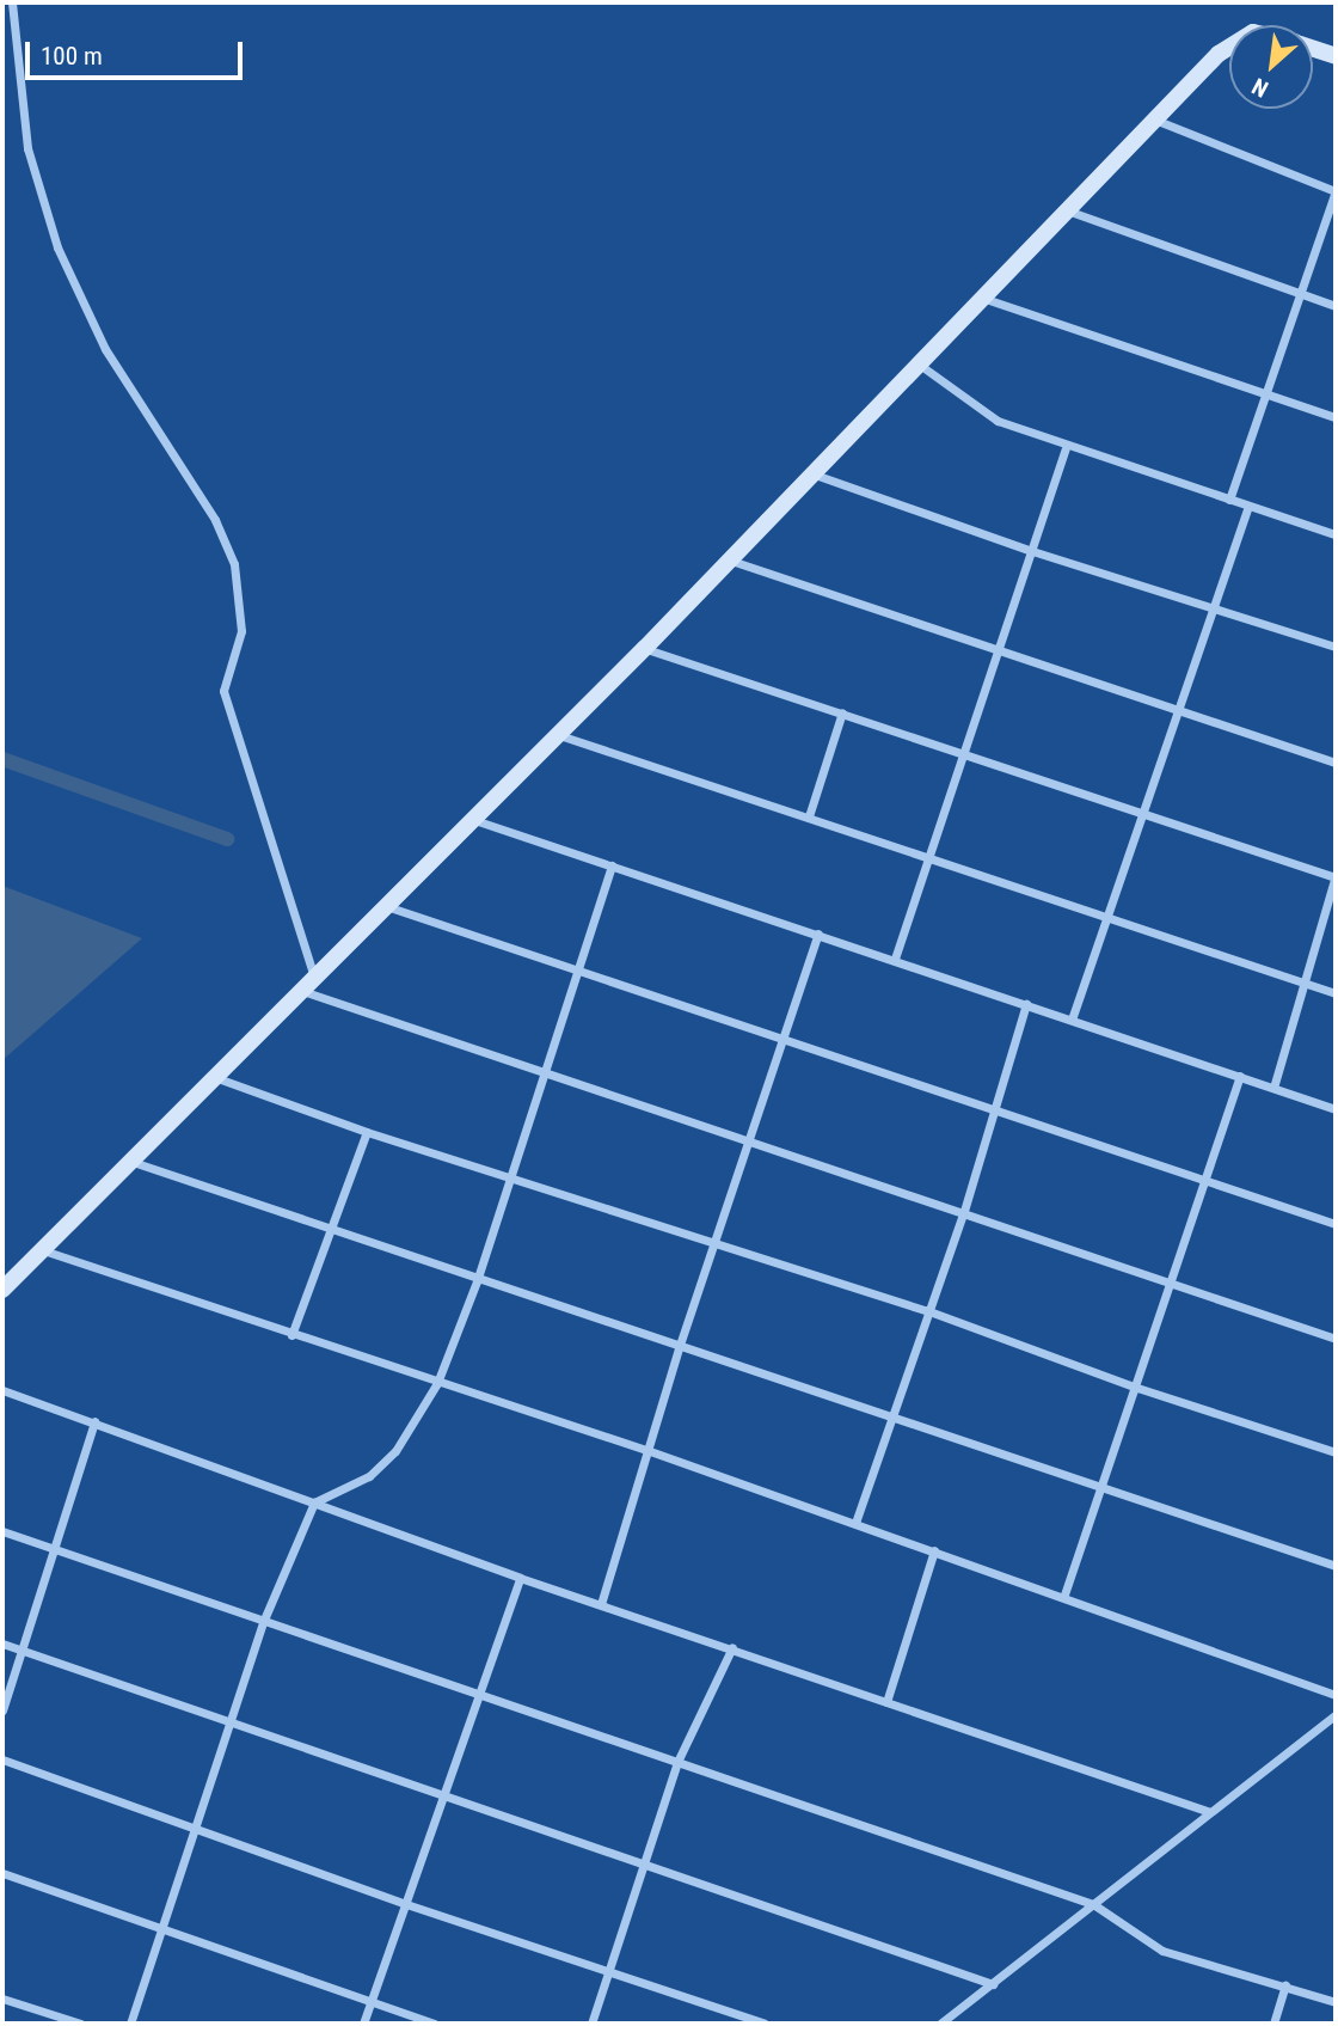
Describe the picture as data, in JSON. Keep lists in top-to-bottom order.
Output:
{
  "scale_bar": "100 m",
  "north": "bottom left"
}
